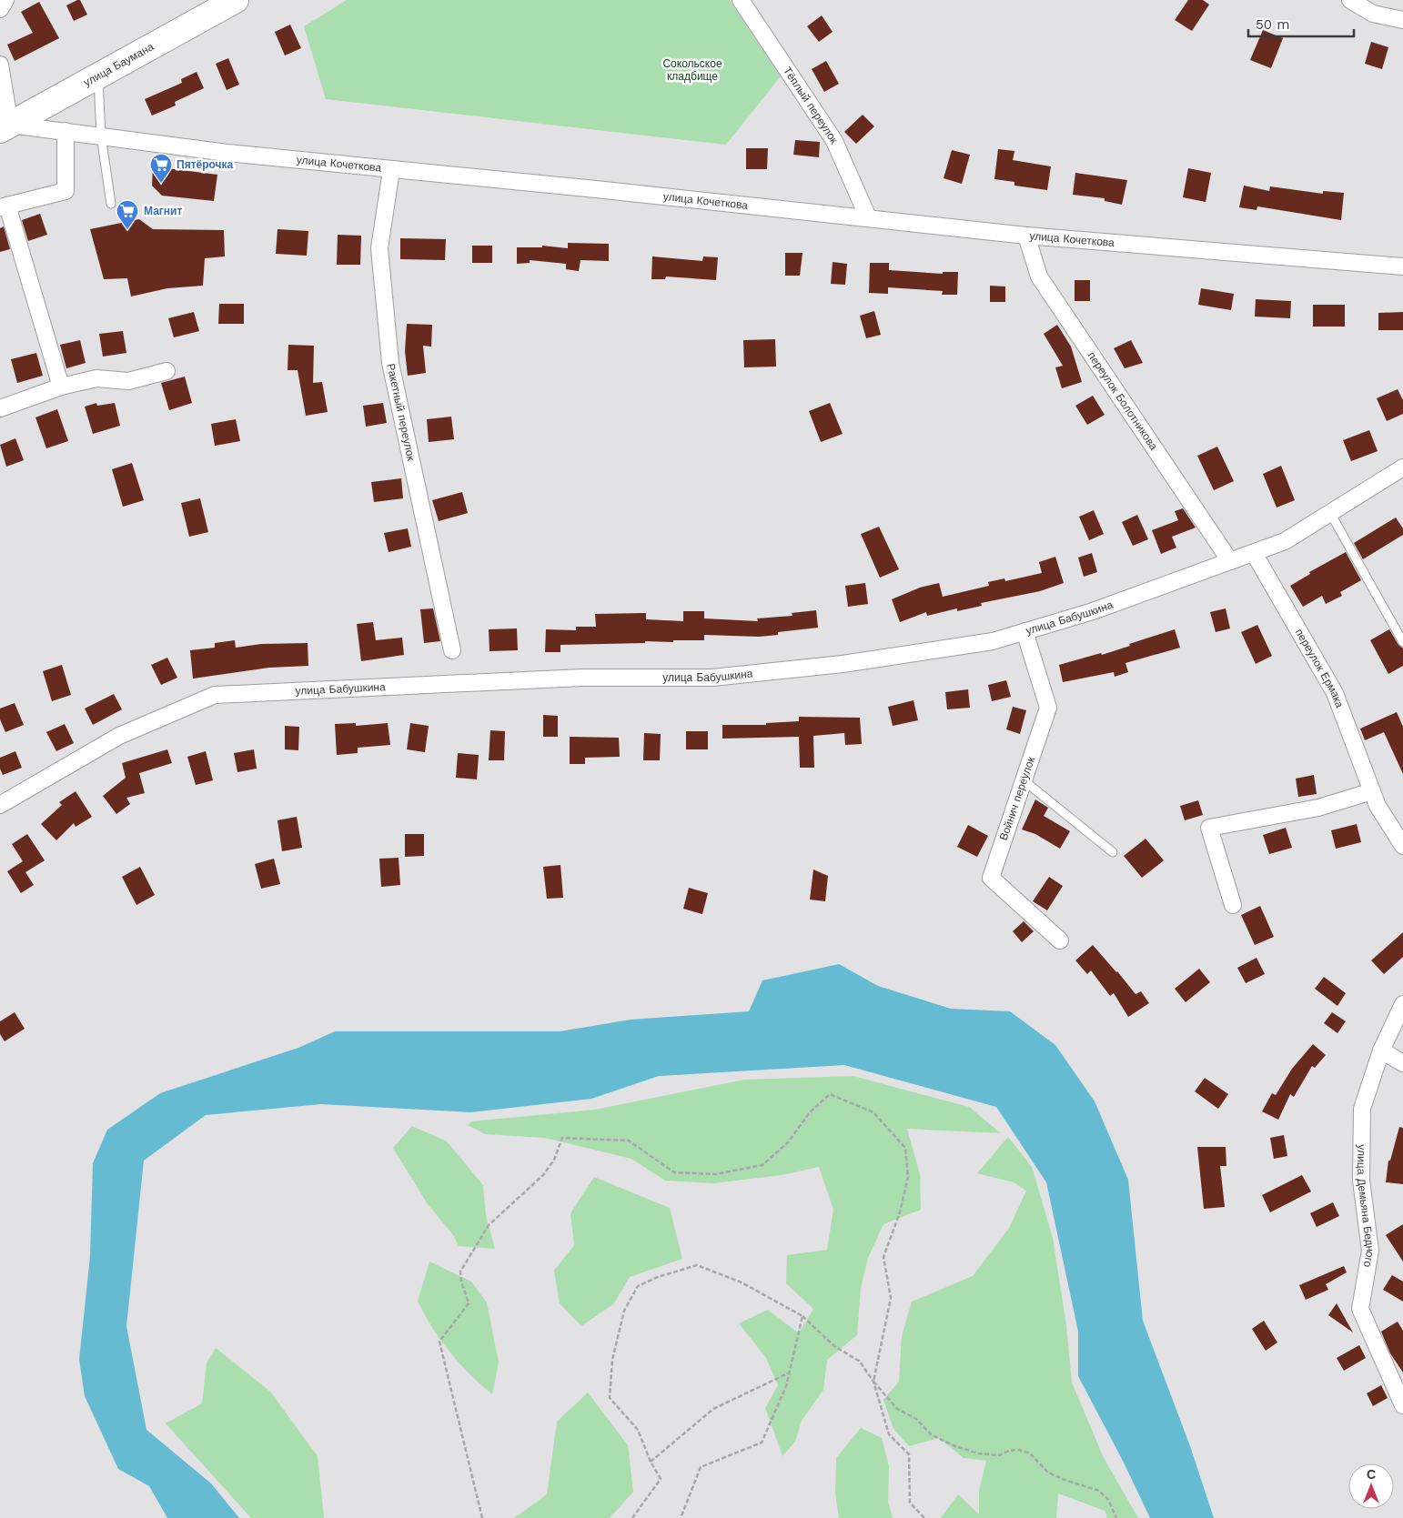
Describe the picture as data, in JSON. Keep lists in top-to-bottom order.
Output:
{
  "streets": {
    "main road": ["улица Баумана"],
    "street": [
      "Тёплый переулок",
      "улица Кочеткова",
      "переулок Болотникова",
      "Ракетный переулок",
      "улица Бабушкина",
      "переулок Ермака",
      "Войнич переулок",
      "улица Демьяна Бедного"
    ]
  },
  "crossings": [
    ["улица Баумана", "улица Кочеткова"],
    ["Тёплый переулок", "улица Кочеткова"],
    ["улица Кочеткова", "переулок Болотникова"],
    ["улица Кочеткова", "Ракетный переулок"],
    ["переулок Болотникова", "улица Бабушкина"],
    ["улица Бабушкина", "переулок Ермака"],
    ["улица Бабушкина", "Войнич переулок"]
  ],
  "parks": ["Сокольское кладбище"],
  "places": {
    "supermarket": ["Пятёрочка", "Магнит"]
  },
  "scale_bar": "50 m",
  "north": "top"
}
